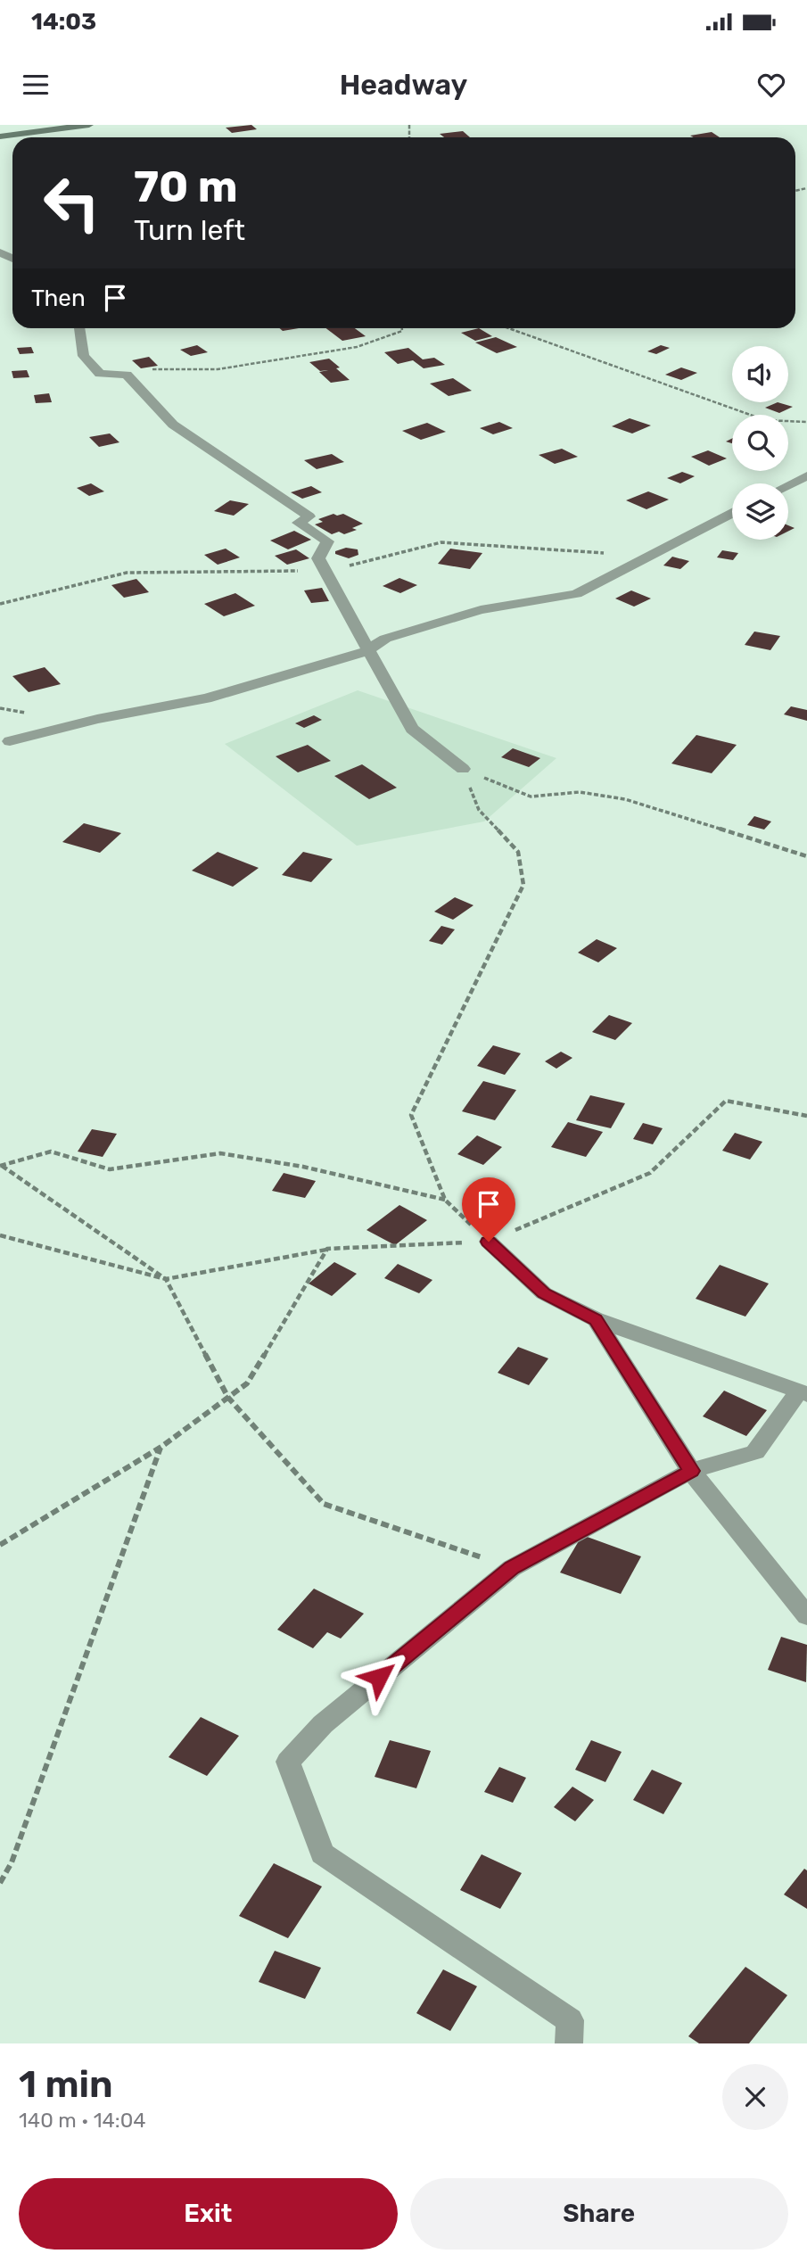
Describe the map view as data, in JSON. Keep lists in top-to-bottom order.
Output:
{
  "page": {
    "status": "14:03",
    "header": "Headway",
    "turn": ["70 m", "Turn left"],
    "then": "Then",
    "heading": ["1 min", "140 m · 14:04"],
    "buttons": ["Exit", "Share"]
  }
}
